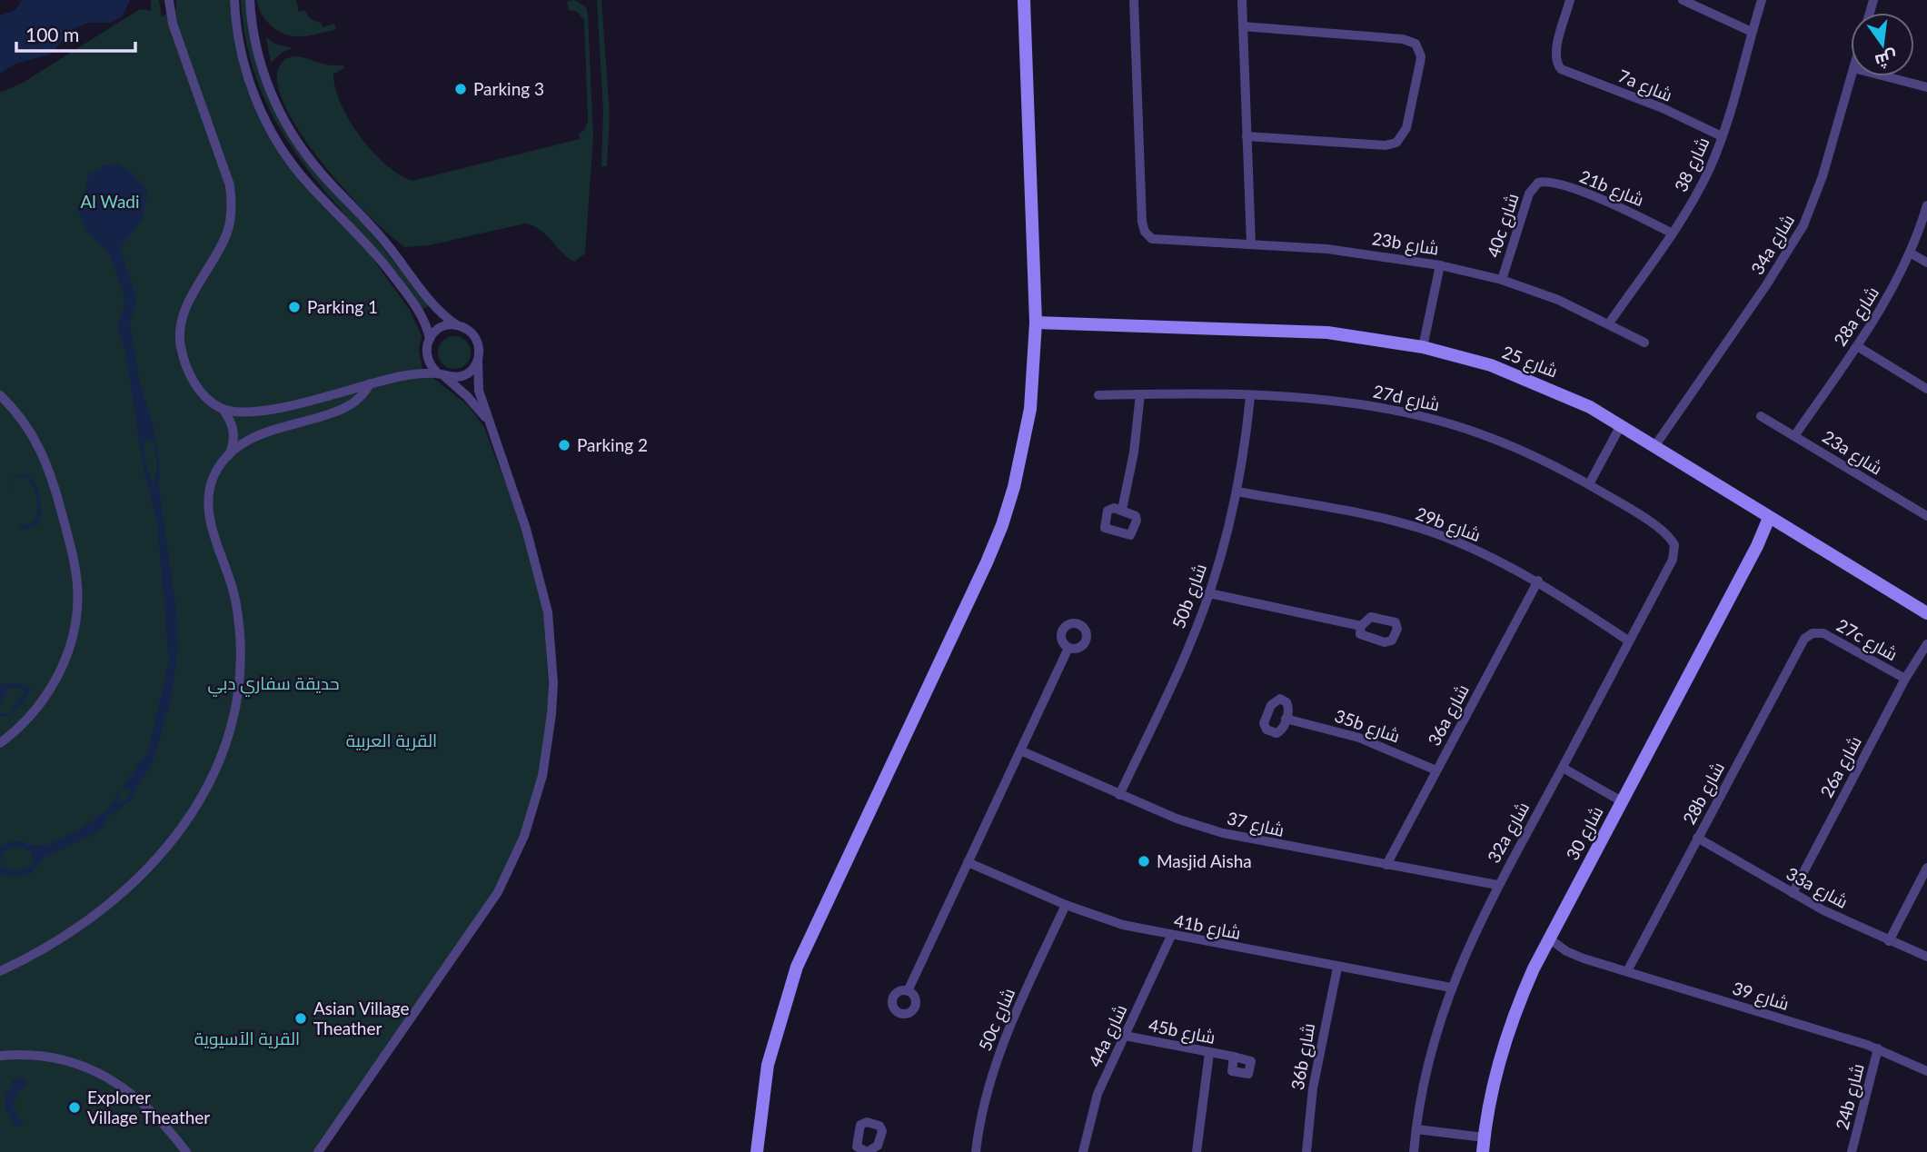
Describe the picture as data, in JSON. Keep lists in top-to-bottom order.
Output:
{
  "streets": {
    "street": [
      "7a شارع",
      "شارع 38",
      "21b شارع",
      "40c شارع",
      "23b شارع",
      "34a شارع",
      "28a شارع",
      "شارع 25",
      "27d شارع",
      "23a شارع",
      "29b شارع",
      "50b شارع",
      "27c شارع",
      "36a شارع",
      "35b شارع",
      "26a شارع",
      "28b شارع",
      "شارع 37",
      "32a شارع",
      "شارع 30",
      "33a شارع",
      "41b شارع",
      "شارع 39",
      "50c شارع",
      "45b شارع",
      "44a شارع",
      "36b شارع",
      "24b شارع"
    ]
  },
  "crossings": [
    ["7a شارع", "شارع 38"],
    ["شارع 38", "21b شارع"],
    ["شارع 38", "23b شارع"],
    ["21b شارع", "40c شارع"],
    ["40c شارع", "23b شارع"],
    ["34a شارع", "شارع 25"],
    ["28a شارع", "23a شارع"],
    ["شارع 25", "شارع 30"],
    ["27d شارع", "50b شارع"],
    ["27d شارع", "32a شارع"],
    ["29b شارع", "50b شارع"],
    ["29b شارع", "36a شارع"],
    ["29b شارع", "32a شارع"],
    ["50b شارع", "شارع 37"],
    ["27c شارع", "26a شارع"],
    ["27c شارع", "28b شارع"],
    ["36a شارع", "35b شارع"],
    ["36a شارع", "شارع 37"],
    ["26a شارع", "33a شارع"],
    ["28b شارع", "33a شارع"],
    ["28b شارع", "شارع 39"],
    ["شارع 37", "32a شارع"],
    ["32a شارع", "41b شارع"],
    ["شارع 30", "شارع 39"],
    ["41b شارع", "50c شارع"],
    ["41b شارع", "44a شارع"],
    ["41b شارع", "36b شارع"],
    ["شارع 39", "24b شارع"],
    ["45b شارع", "44a شارع"]
  ],
  "parks": [
    "Al Wadi",
    "حديقة سفاري دبي",
    "القرية العربية",
    "القرية الآسيوية"
  ],
  "places": [
    "Parking 3",
    "Parking 1",
    "Parking 2",
    "Masjid Aisha",
    "Asian Village Theather",
    "Explorer Village Theather"
  ],
  "scale_bar": "100 m",
  "north": "bottom"
}
